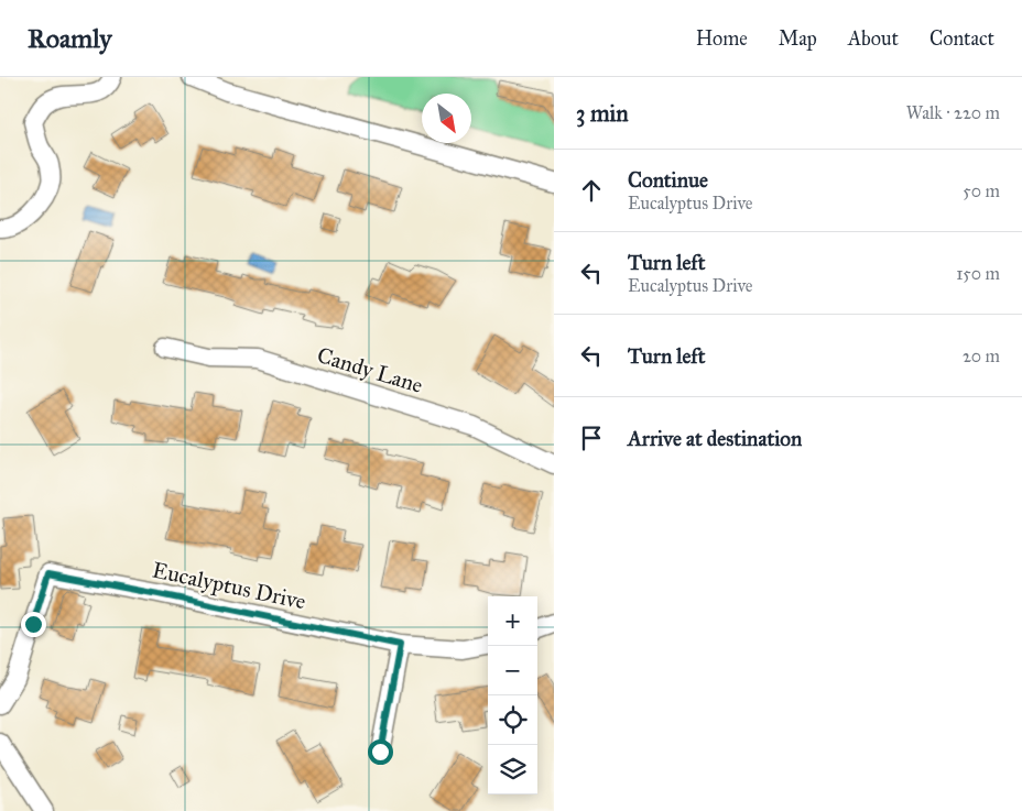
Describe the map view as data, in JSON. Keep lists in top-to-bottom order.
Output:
{
  "streets": {
    "street": ["Candy Lane", "Eucalyptus Drive"]
  },
  "north": "bottom right",
  "page": {
    "header": "Roamly",
    "nav": [
      "Home",
      "Map",
      "About",
      "Contact"
    ],
    "heading": ["3 min", "Walk · 220 m"],
    "list": [
      ["Continue", "Eucalyptus Drive", "50 m"],
      ["Turn left", "Eucalyptus Drive", "150 m"],
      ["Turn left", "20 m"],
      "Arrive at destination"
    ],
    "map_buttons": ["+", "−"]
  }
}
